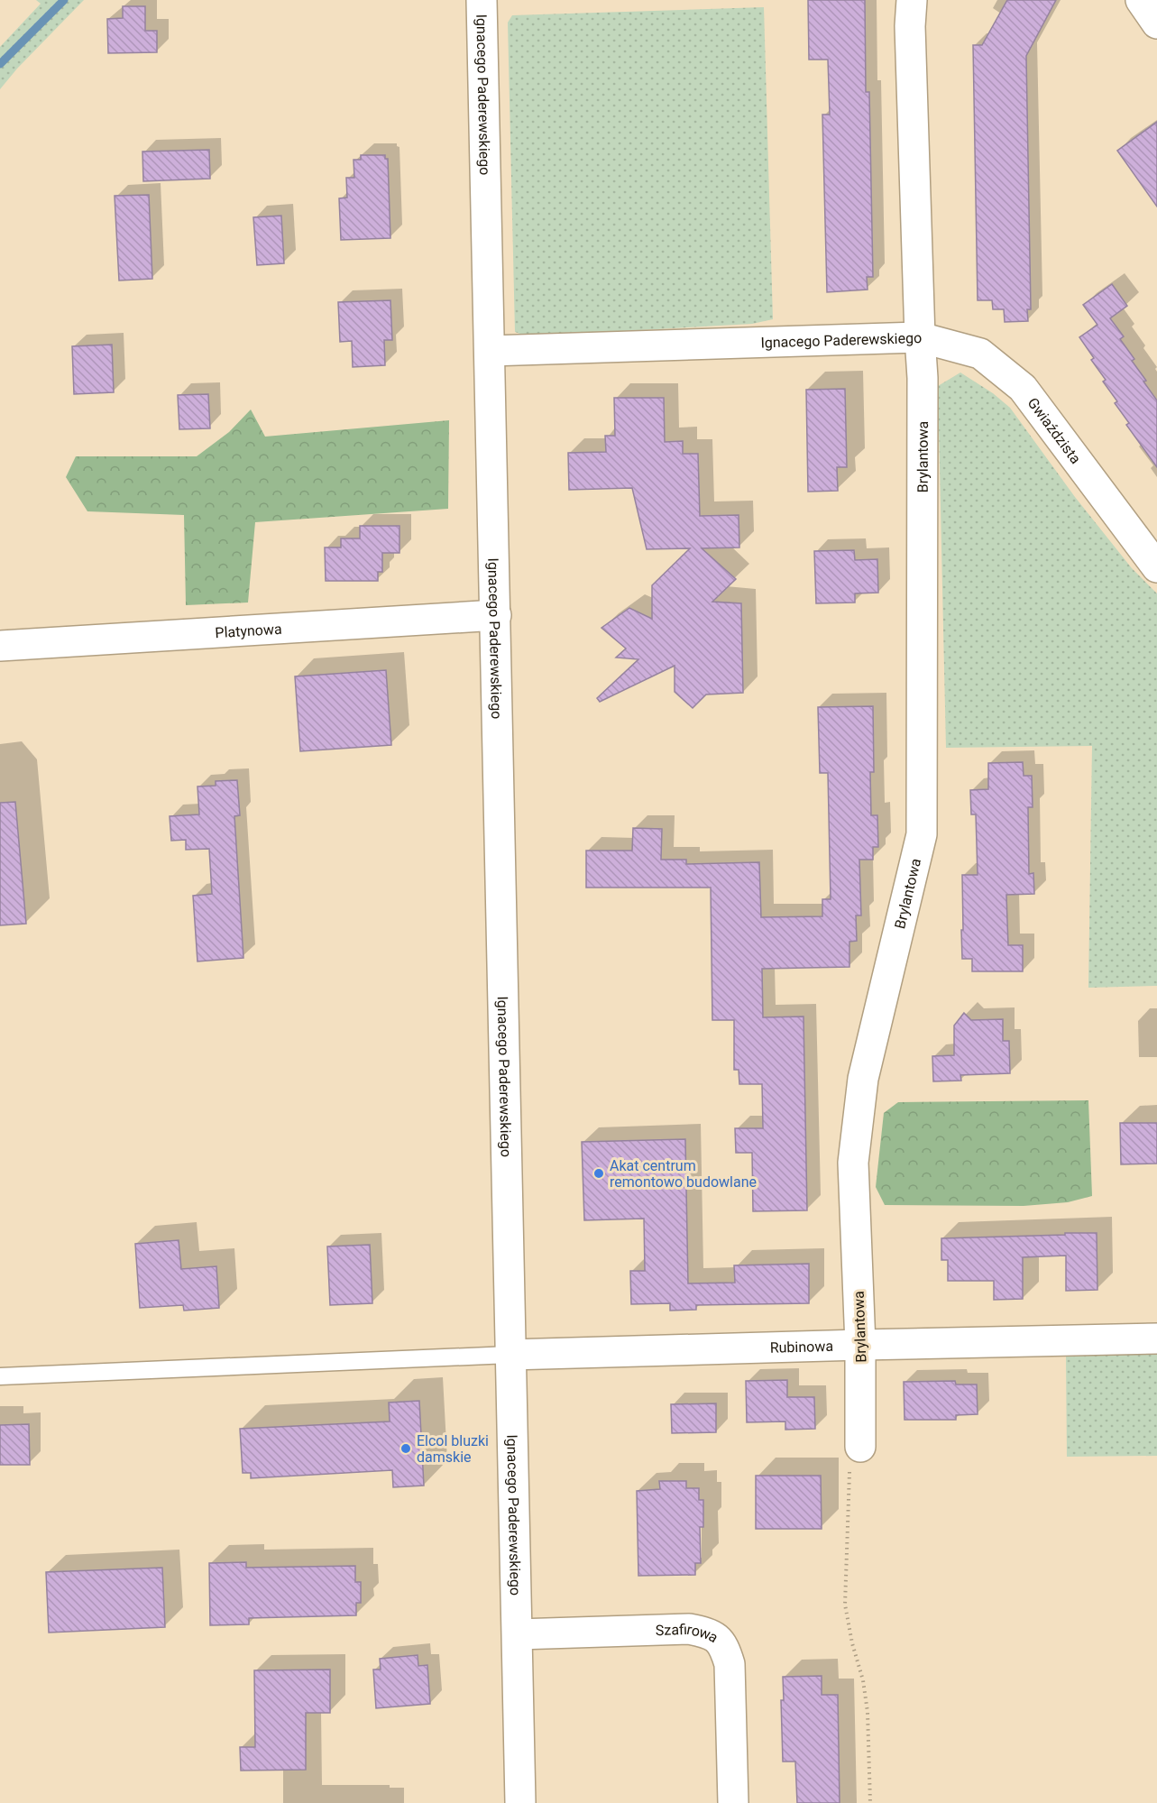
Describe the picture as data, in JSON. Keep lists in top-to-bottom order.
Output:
{
  "streets": {
    "street": [
      "Ignacego Paderewskiego",
      "Gwiaździsta",
      "Brylantowa",
      "Platynowa",
      "Rubinowa",
      "Szafirowa"
    ]
  },
  "crossings": [
    ["Ignacego Paderewskiego", "Gwiaździsta"],
    ["Ignacego Paderewskiego", "Brylantowa"],
    ["Ignacego Paderewskiego", "Platynowa"],
    ["Ignacego Paderewskiego", "Rubinowa"],
    ["Ignacego Paderewskiego", "Szafirowa"],
    ["Gwiaździsta", "Brylantowa"],
    ["Brylantowa", "Rubinowa"]
  ],
  "places": ["Akat centrum remontowo budowlane", "Elcol bluzki damskie"]
}
